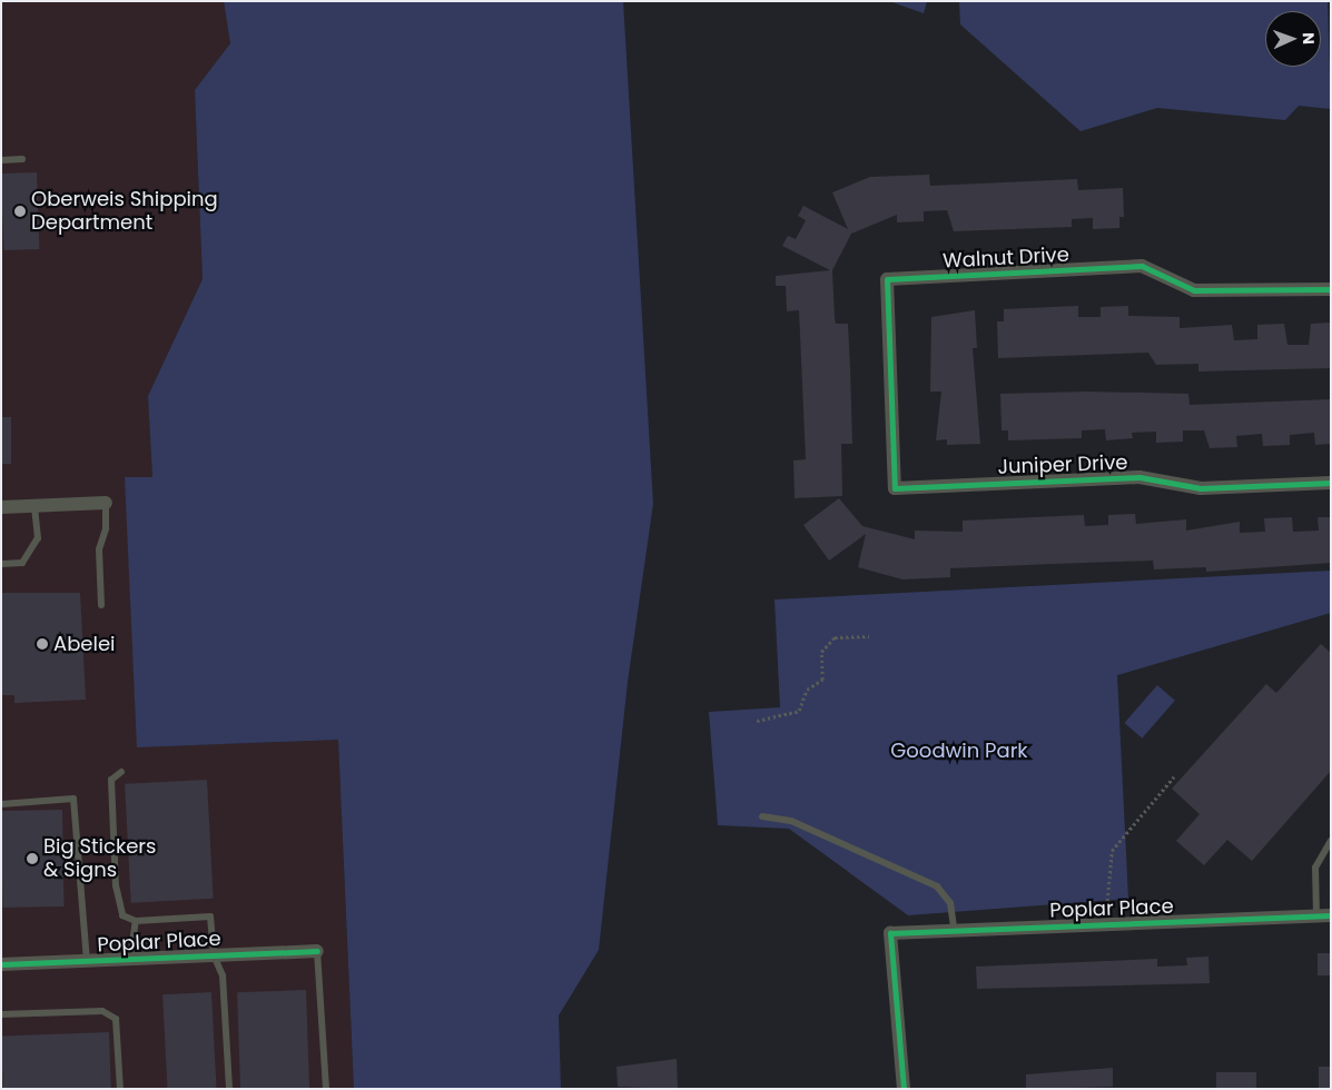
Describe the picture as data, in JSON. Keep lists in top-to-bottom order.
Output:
{
  "streets": {
    "street": ["Walnut Drive", "Juniper Drive", "Poplar Place"]
  },
  "crossings": [
    ["Walnut Drive", "Juniper Drive"]
  ],
  "parks": ["Goodwin Park"],
  "places": ["Oberweis Shipping Department", "Abelei", "Big Stickers & Signs"],
  "north": "right"
}
